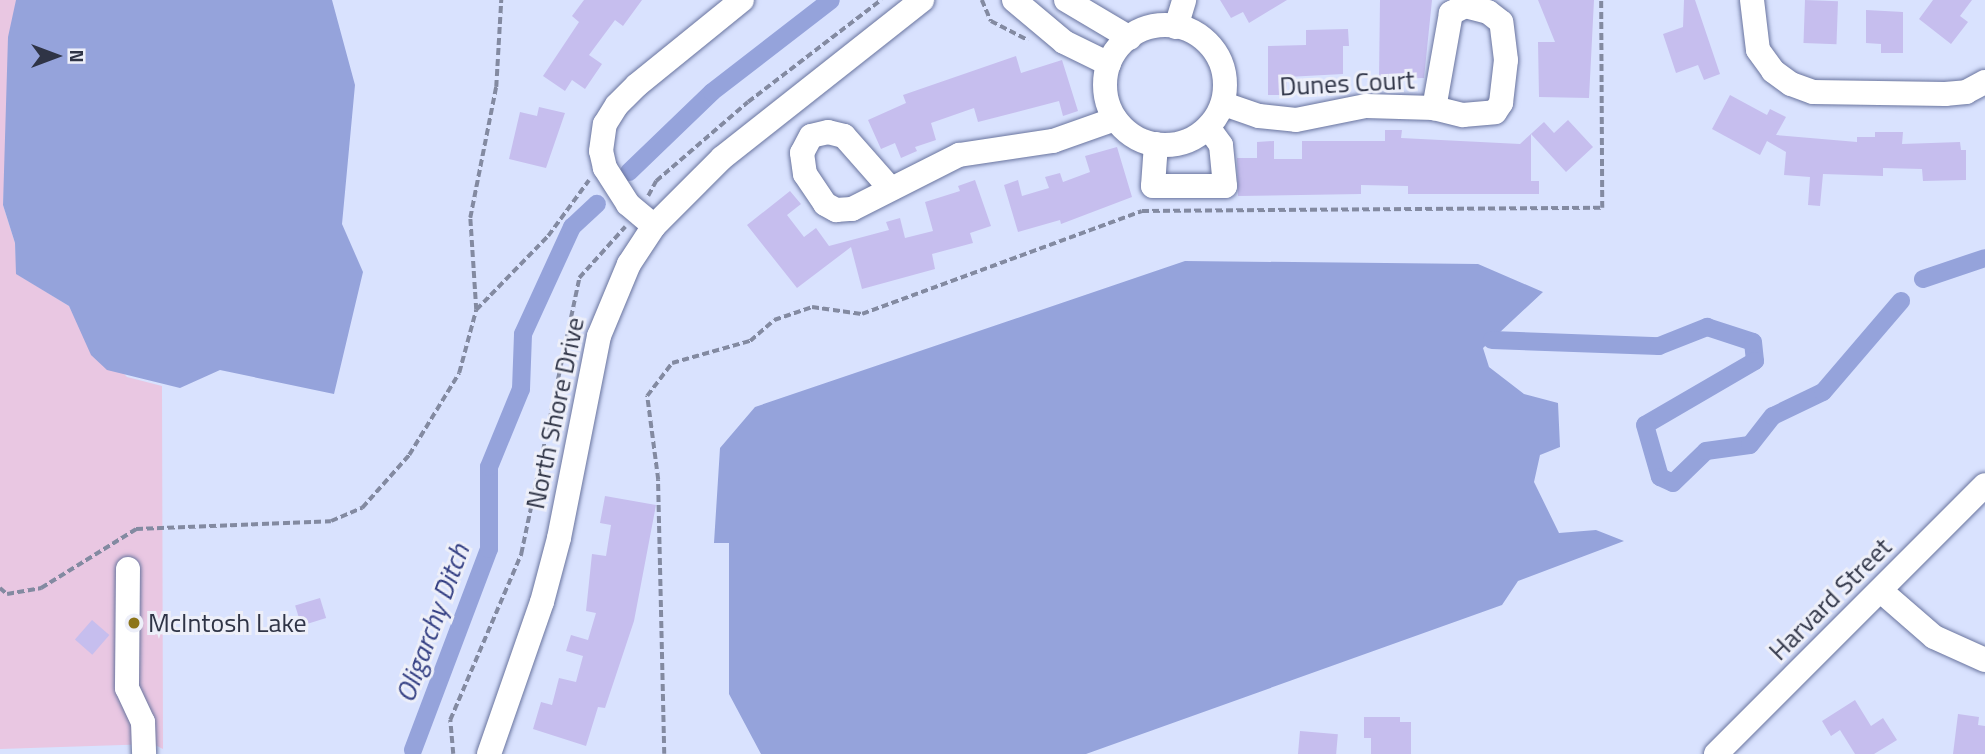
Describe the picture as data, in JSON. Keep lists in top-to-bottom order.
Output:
{
  "streets": {
    "street": ["Dunes Court", "North Shore Drive", "Harvard Street"]
  },
  "water": ["Oligarchy Ditch"],
  "places": ["McIntosh Lake"],
  "north": "right"
}
